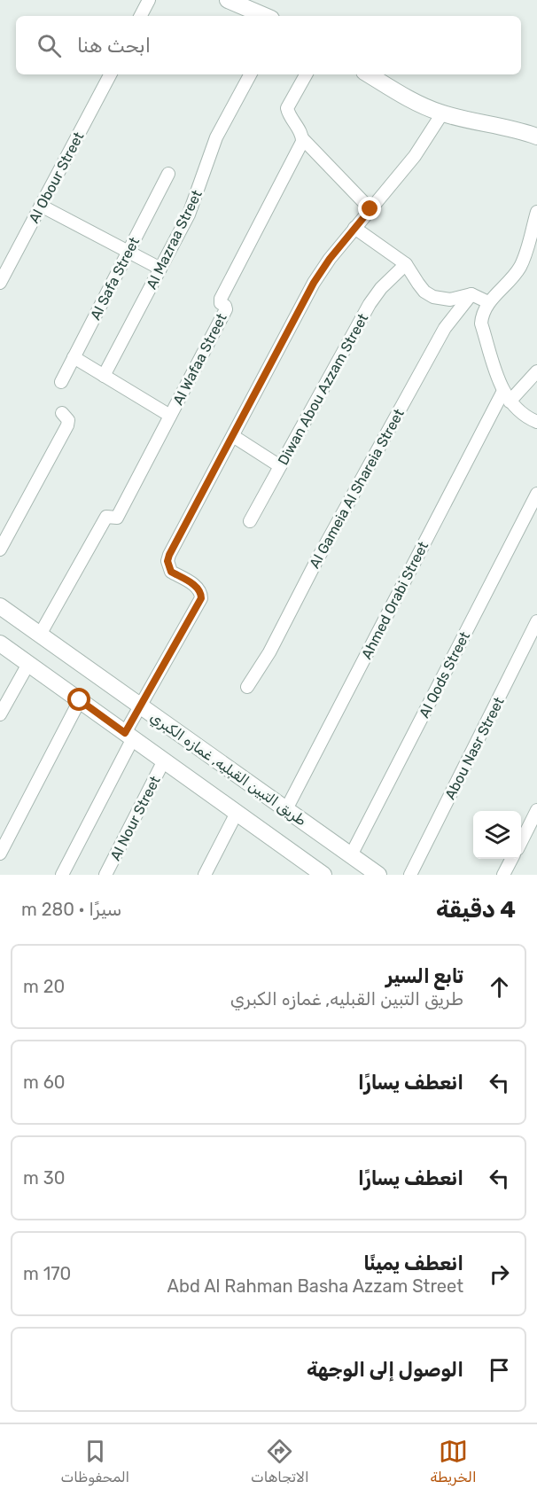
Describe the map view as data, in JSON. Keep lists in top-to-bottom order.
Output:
{
  "streets": {
    "street": [
      "Al Obour Street",
      "Al Mazraa Street",
      "Al Safa Street",
      "Al Wafaa Street",
      "Diwan Abou Azzam Street",
      "Al Gameia Al Shareia Street",
      "Ahmed Orabi Street",
      "Al Qods Street",
      "Abou Nasr Street",
      "طريق التبين القبليه, غمازه الكبري",
      "Al Nour Street"
    ]
  },
  "crossings": [
    ["Al Wafaa Street", "طريق التبين القبليه, غمازه الكبري"],
    ["Ahmed Orabi Street", "طريق التبين القبليه, غمازه الكبري"],
    ["Al Qods Street", "طريق التبين القبليه, غمازه الكبري"],
    ["طريق التبين القبليه, غمازه الكبري", "Al Nour Street"]
  ],
  "page": {
    "search": "ابحث هنا",
    "heading": ["4 دقيقة", "سيرًا · 280 m"],
    "list": [
      ["تابع السير", "طريق التبين القبليه, غمازه الكبري", "20 m"],
      ["انعطف يسارًا", "60 m"],
      ["انعطف يسارًا", "30 m"],
      ["انعطف يمينًا", "Abd Al Rahman Basha Azzam Street", "170 m"],
      "الوصول إلى الوجهة"
    ],
    "nav": ["الخريطة", "الاتجاهات", "المحفوظات"]
  }
}
